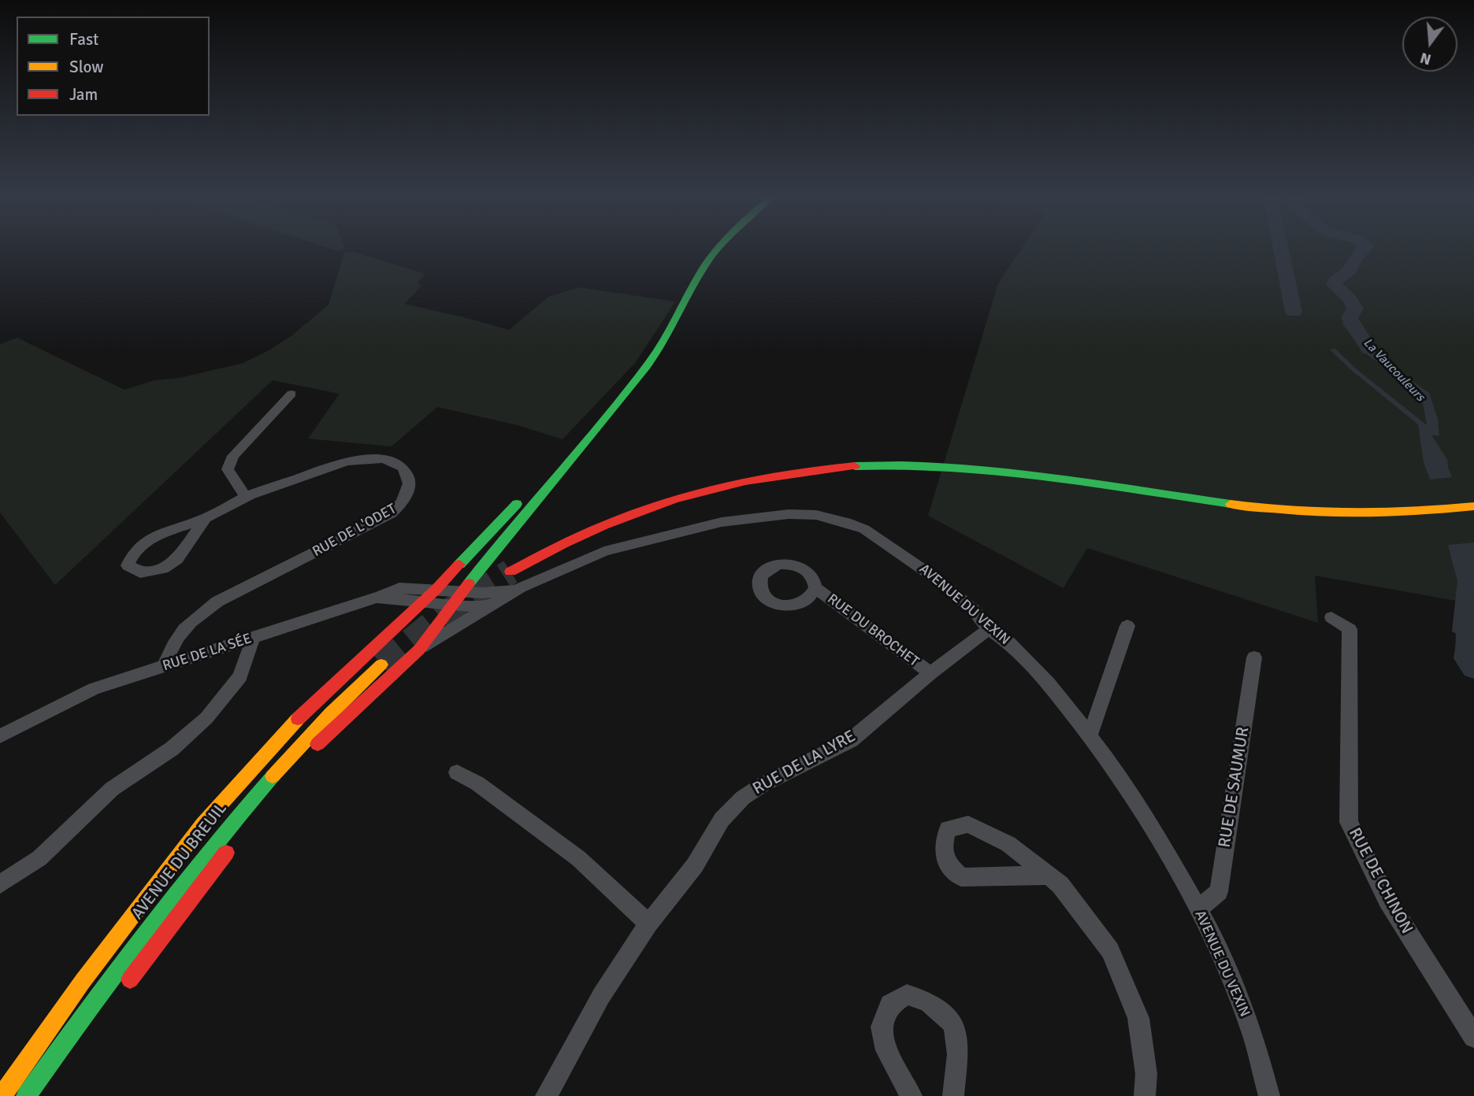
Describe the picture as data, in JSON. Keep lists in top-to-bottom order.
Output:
{
  "streets": {
    "main road": ["AVENUE DU BREUIL"],
    "street": [
      "RUE DE L'ODET",
      "AVENUE DU VEXIN",
      "RUE DU BROCHET",
      "RUE DE LA SÉE",
      "RUE DE LA LYRE",
      "RUE DE SAUMUR",
      "RUE DE CHINON"
    ]
  },
  "crossings": [
    ["RUE DE L'ODET", "RUE DE LA SÉE"],
    ["AVENUE DU VEXIN", "RUE DE LA LYRE"],
    ["AVENUE DU VEXIN", "RUE DE SAUMUR"],
    ["RUE DU BROCHET", "RUE DE LA LYRE"]
  ],
  "water": ["La Vaucouleurs"],
  "legend": ["Fast", "Slow", "Jam"],
  "north": "bottom"
}
